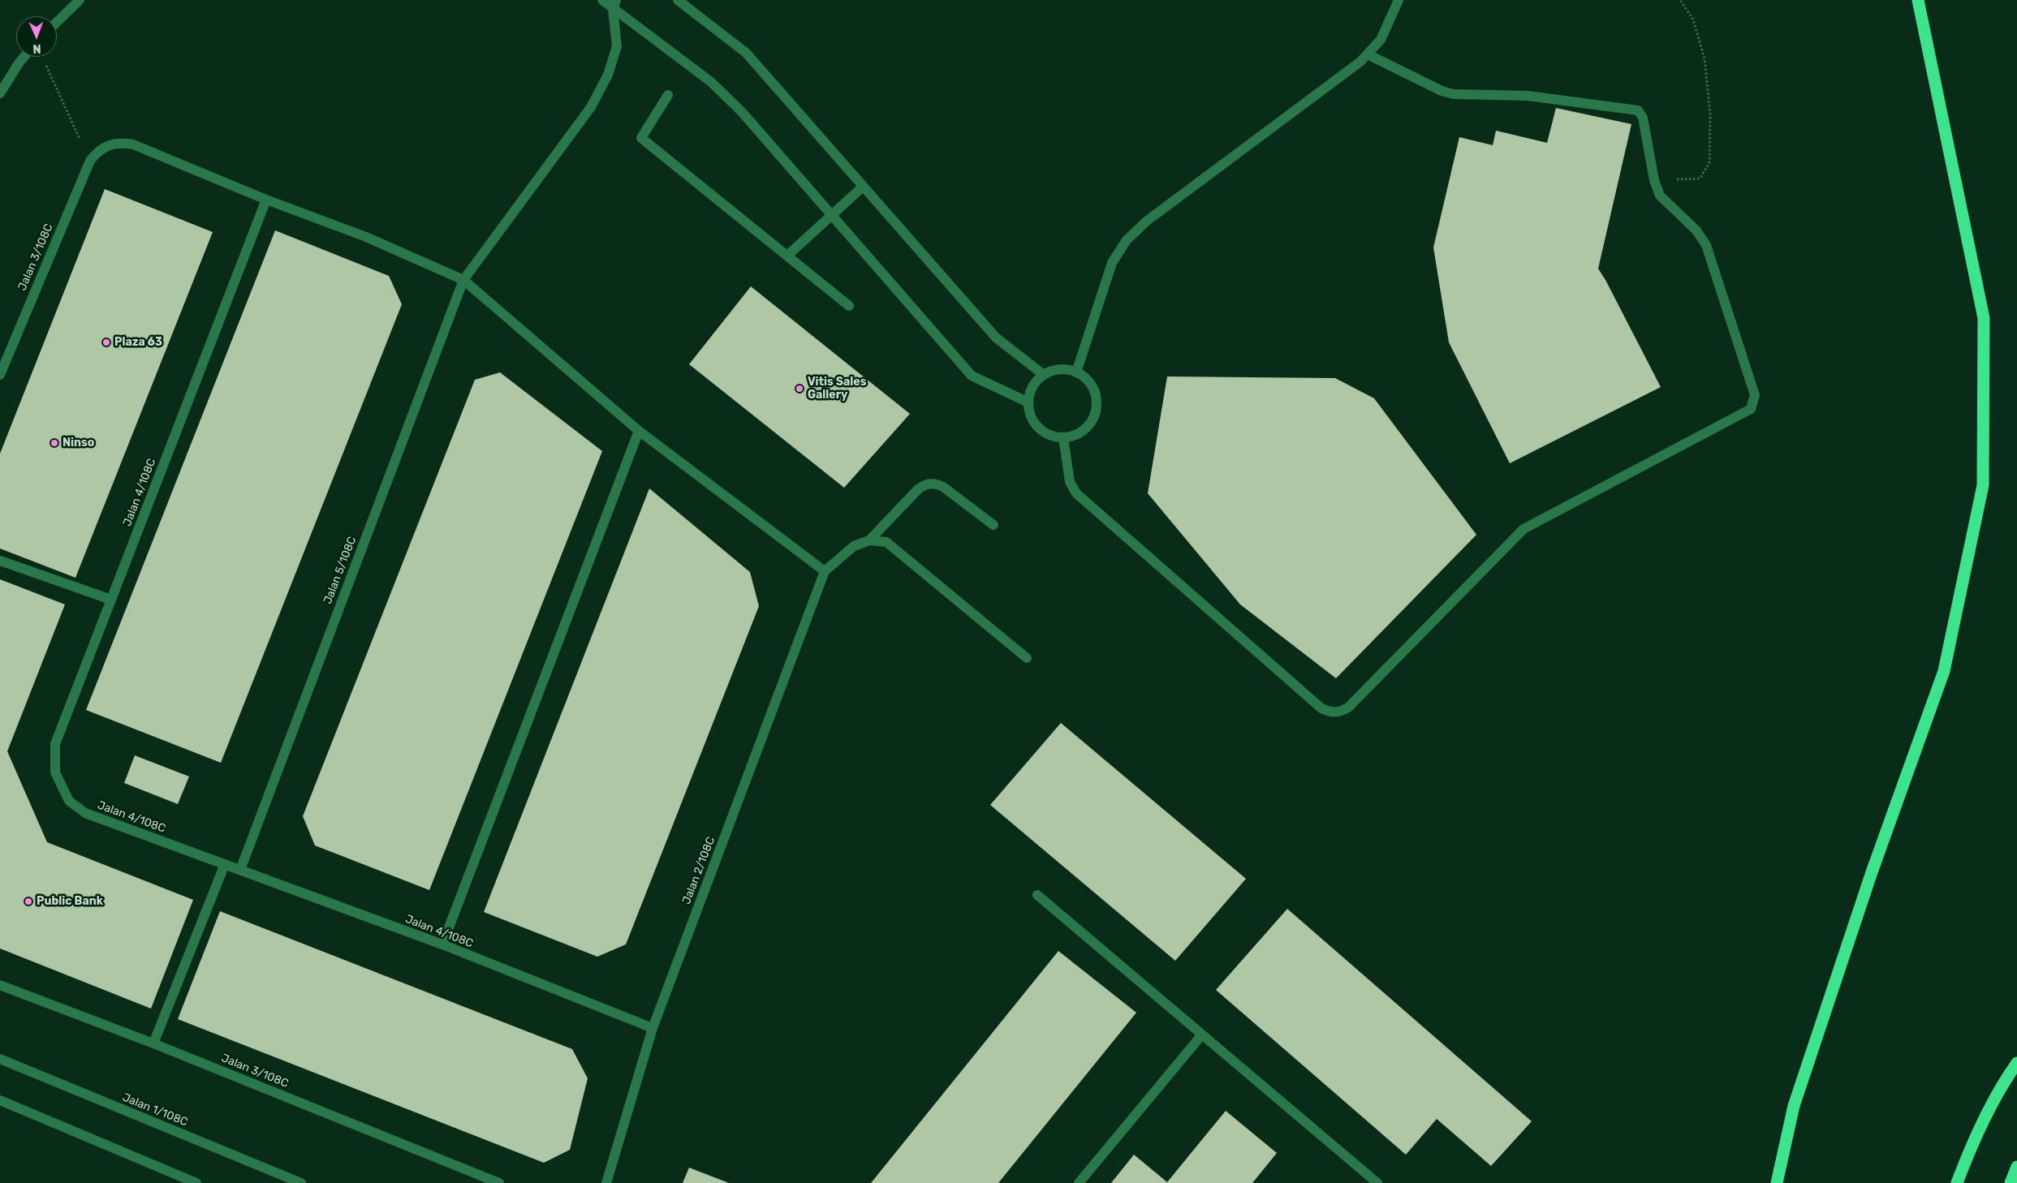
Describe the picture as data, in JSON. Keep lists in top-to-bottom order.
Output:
{
  "streets": {
    "street": [
      "Jalan 3/108C",
      "Jalan 4/108C",
      "Jalan 5/108C",
      "Jalan 2/108C",
      "Jalan 1/108C"
    ]
  },
  "crossings": [
    ["Jalan 3/108C", "Jalan 4/108C"],
    ["Jalan 4/108C", "Jalan 5/108C"],
    ["Jalan 4/108C", "Jalan 2/108C"]
  ],
  "places": [
    "Plaza 63",
    "Vitis Sales Gallery",
    "Ninso",
    "Public Bank"
  ],
  "north": "bottom"
}
